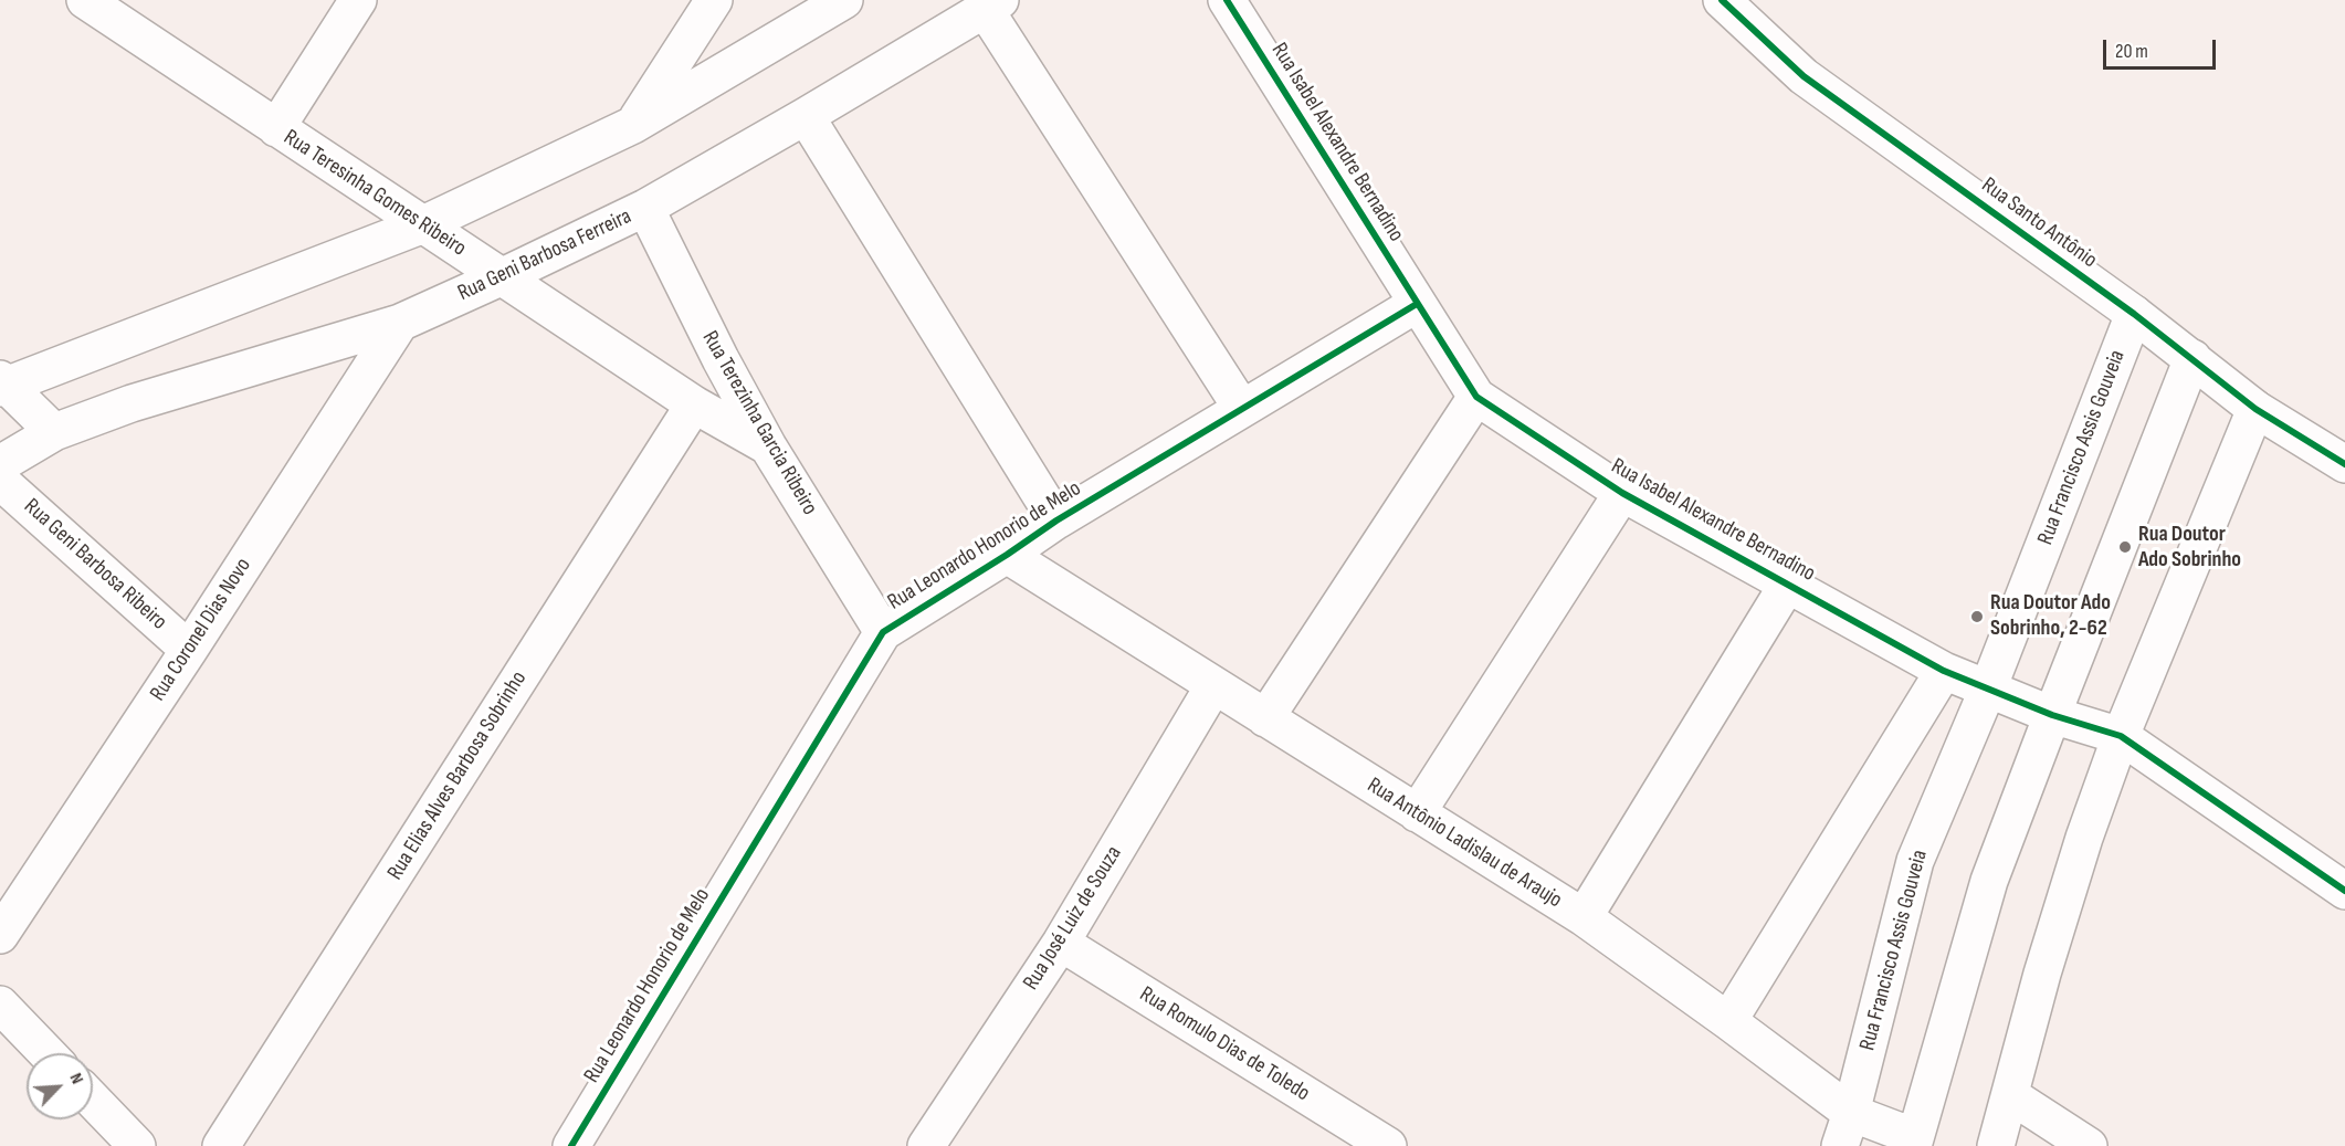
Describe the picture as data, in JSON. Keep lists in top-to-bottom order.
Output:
{
  "streets": {
    "street": [
      "Rua Isabel Alexandre Bernadino",
      "Rua Teresinha Gomes Ribeiro",
      "Rua Santo Antônio",
      "Rua Geni Barbosa Ferreira",
      "Rua Terezinha Garcia Ribeiro",
      "Rua Francisco Assis Gouveia",
      "Rua Leonardo Honorio de Melo",
      "Rua Geni Barbosa Ribeiro",
      "Rua Coronel Dias Novo",
      "Rua Elias Alves Barbosa Sobrinho",
      "Rua Antônio Ladislau de Araujo",
      "Rua José Luiz de Souza",
      "Rua Romulo Dias de Toledo"
    ]
  },
  "crossings": [
    ["Rua Isabel Alexandre Bernadino", "Rua Francisco Assis Gouveia"],
    ["Rua Isabel Alexandre Bernadino", "Rua Leonardo Honorio de Melo"],
    ["Rua Teresinha Gomes Ribeiro", "Rua Geni Barbosa Ferreira"],
    ["Rua Teresinha Gomes Ribeiro", "Rua Terezinha Garcia Ribeiro"],
    ["Rua Teresinha Gomes Ribeiro", "Rua Elias Alves Barbosa Sobrinho"],
    ["Rua Santo Antônio", "Rua Francisco Assis Gouveia"],
    ["Rua Geni Barbosa Ferreira", "Rua Terezinha Garcia Ribeiro"],
    ["Rua Geni Barbosa Ferreira", "Rua Coronel Dias Novo"],
    ["Rua Terezinha Garcia Ribeiro", "Rua Leonardo Honorio de Melo"],
    ["Rua Francisco Assis Gouveia", "Rua Antônio Ladislau de Araujo"],
    ["Rua Leonardo Honorio de Melo", "Rua Antônio Ladislau de Araujo"],
    ["Rua Geni Barbosa Ribeiro", "Rua Coronel Dias Novo"],
    ["Rua Antônio Ladislau de Araujo", "Rua José Luiz de Souza"],
    ["Rua José Luiz de Souza", "Rua Romulo Dias de Toledo"]
  ],
  "places": ["Rua Doutor Ado Sobrinho", "Rua Doutor Ado Sobrinho, 2-62"],
  "scale_bar": "20 m",
  "north": "top right"
}
